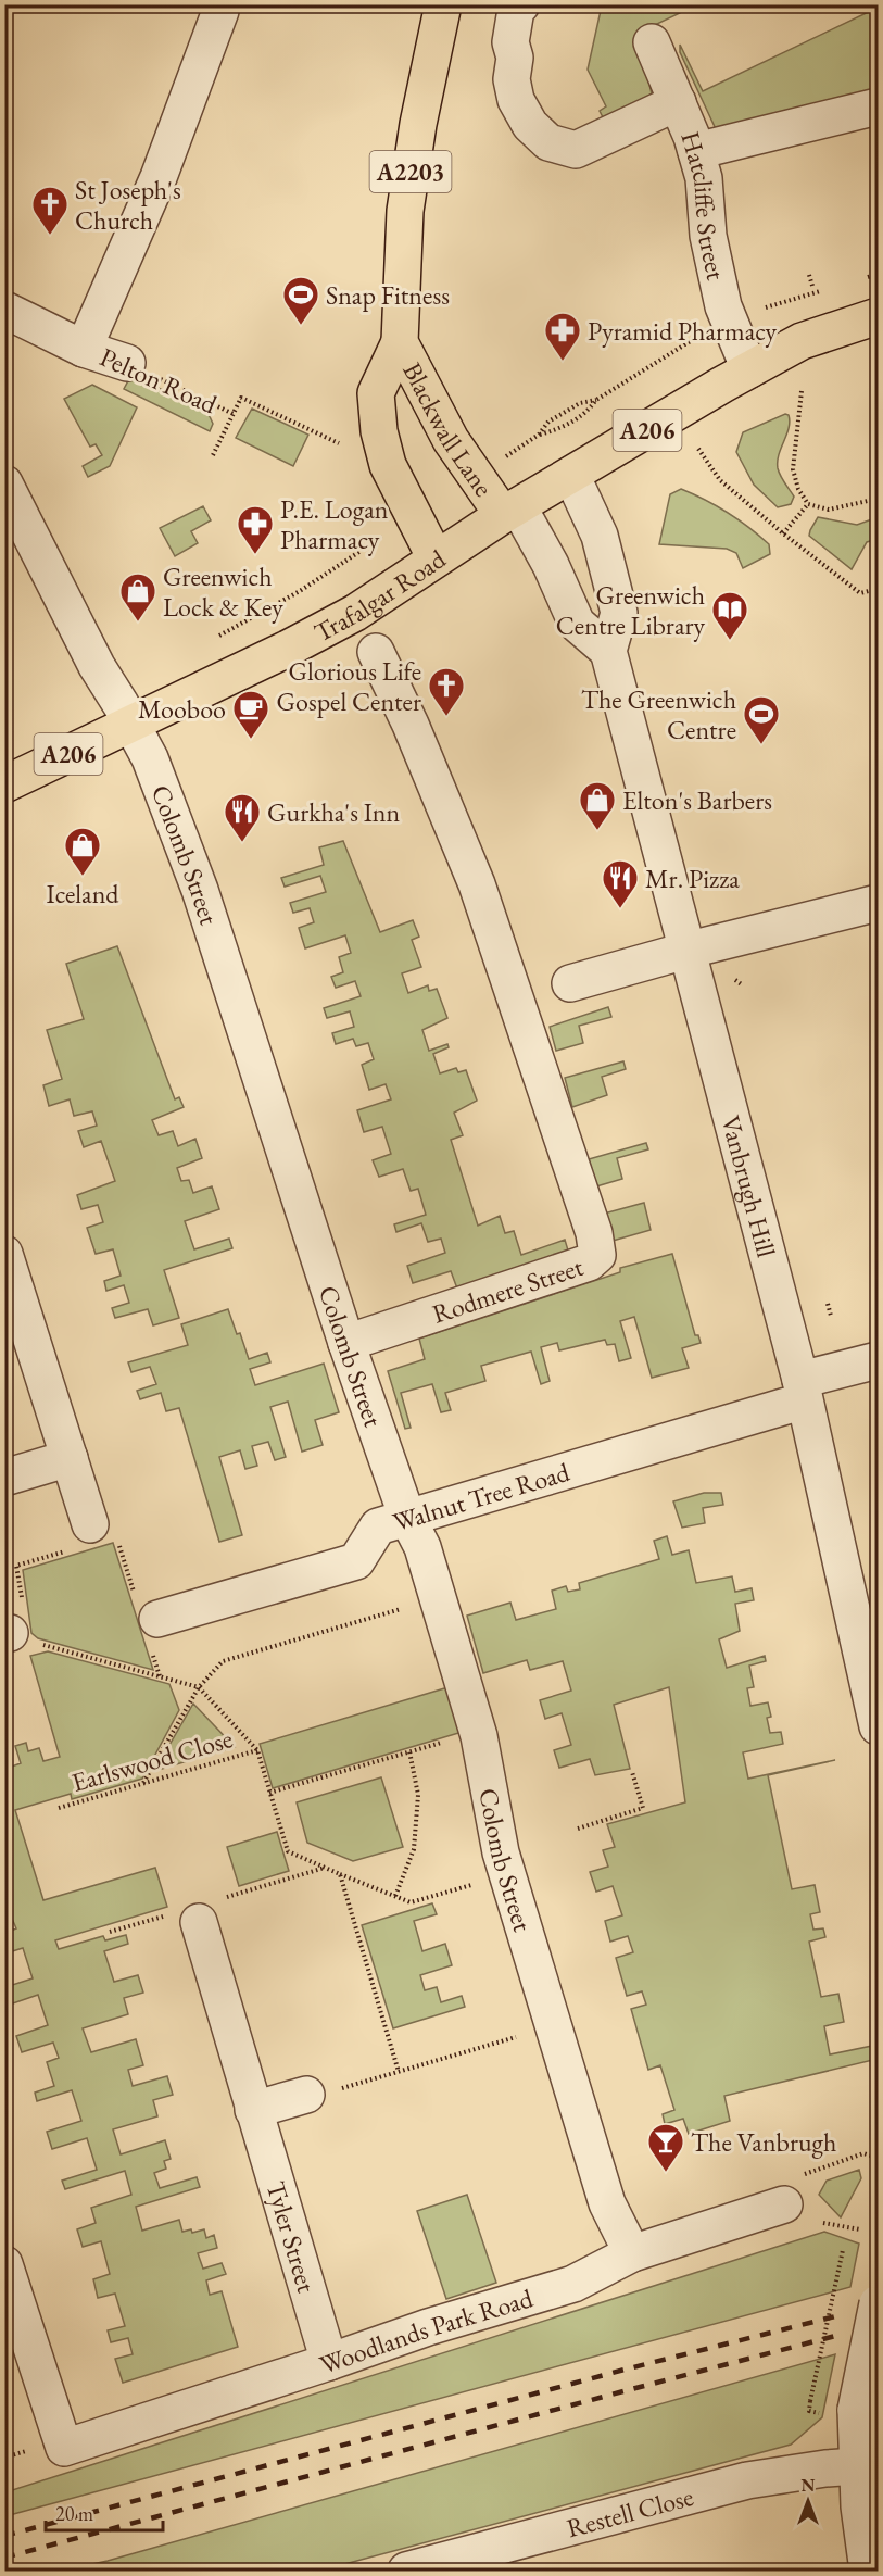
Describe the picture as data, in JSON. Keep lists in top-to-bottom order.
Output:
{
  "streets": {
    "main road": [
      "A2203",
      "Blackwall Lane",
      "A206",
      "Trafalgar Road"
    ],
    "street": [
      "Hatcliffe Street",
      "Pelton Road",
      "Colomb Street",
      "Vanbrugh Hill",
      "Rodmere Street",
      "Walnut Tree Road",
      "Tyler Street",
      "Woodlands Park Road",
      "Restell Close"
    ],
    "path": ["Earlswood Close"]
  },
  "crossings": [
    ["Hatcliffe Street", "A206"],
    ["Blackwall Lane", "A206"],
    ["Blackwall Lane", "Trafalgar Road"],
    ["A206", "Trafalgar Road"],
    ["Trafalgar Road", "Colomb Street"],
    ["Colomb Street", "Rodmere Street"],
    ["Colomb Street", "Walnut Tree Road"],
    ["Colomb Street", "Woodlands Park Road"],
    ["Vanbrugh Hill", "Walnut Tree Road"],
    ["Tyler Street", "Woodlands Park Road"]
  ],
  "places": {
    "church": ["St Joseph's Church", "Glorious Life Gospel Center"],
    "sports": ["Snap Fitness", "The Greenwich Centre"],
    "pharmacy": ["Pyramid Pharmacy", "P.E. Logan Pharmacy"],
    "shop": ["Greenwich Lock & Key", "Elton's Barbers", "Iceland"],
    "library": ["Greenwich Centre Library"],
    "cafe": ["Mooboo"],
    "restaurant": ["Gurkha's Inn", "Mr. Pizza"],
    "bar": ["The Vanbrugh"]
  },
  "scale_bar": "20 m",
  "north": "top"
}
